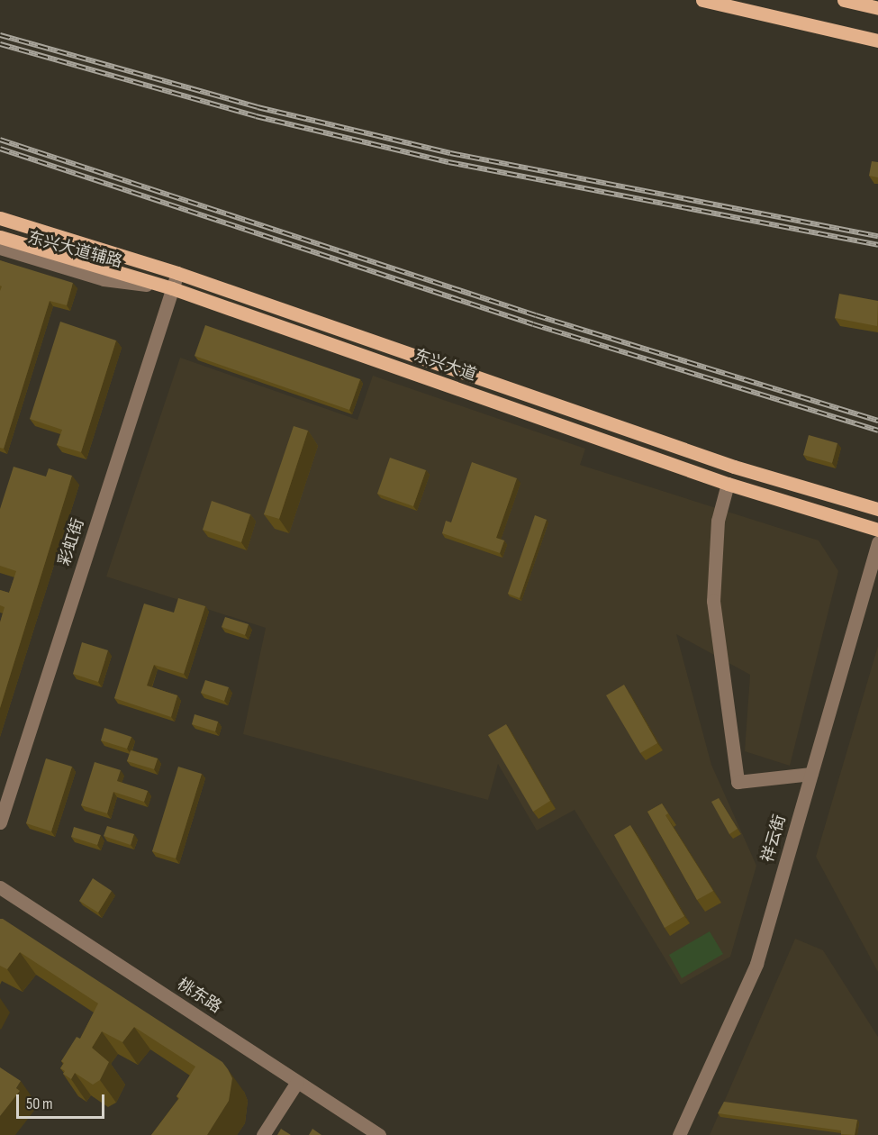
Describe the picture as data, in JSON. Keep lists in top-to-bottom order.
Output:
{
  "streets": {
    "main road": ["东兴大道"],
    "street": [
      "东兴大道辅路",
      "彩虹街",
      "祥云街",
      "桃东路"
    ]
  },
  "crossings": [
    ["东兴大道辅路", "东兴大道"],
    ["东兴大道辅路", "彩虹街"],
    ["东兴大道", "彩虹街"]
  ],
  "scale_bar": "50 m"
}
